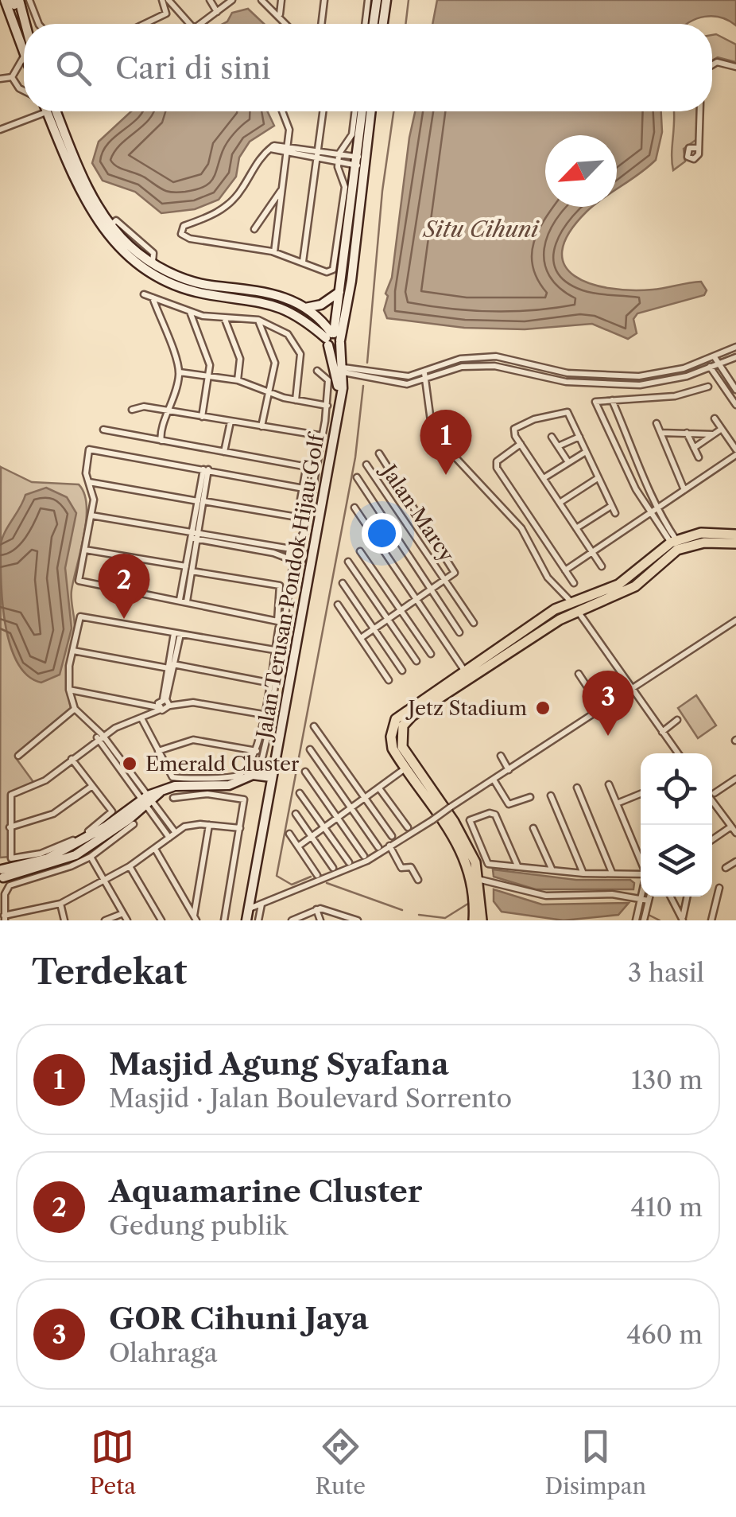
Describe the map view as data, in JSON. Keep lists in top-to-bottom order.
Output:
{
  "streets": {
    "main road": ["Jalan Terusan Pondok Hijau Golf"],
    "street": ["Jalan Marcy"]
  },
  "water": ["Situ Cihuni"],
  "places": ["Jetz Stadium", "Emerald Cluster"],
  "north": "bottom left",
  "page": {
    "search": "Cari di sini",
    "pins": ["1", "2", "3"],
    "heading": ["Terdekat", "3 hasil"],
    "list": [
      {
        "mark": "1",
        "name": "Masjid Agung Syafana",
        "note": "Masjid · Jalan Boulevard Sorrento",
        "value": "130 m"
      },
      {
        "mark": "2",
        "name": "Aquamarine Cluster",
        "note": "Gedung publik",
        "value": "410 m"
      },
      {
        "mark": "3",
        "name": "GOR Cihuni Jaya",
        "note": "Olahraga",
        "value": "460 m"
      }
    ],
    "nav": ["Peta", "Rute", "Disimpan"]
  }
}
